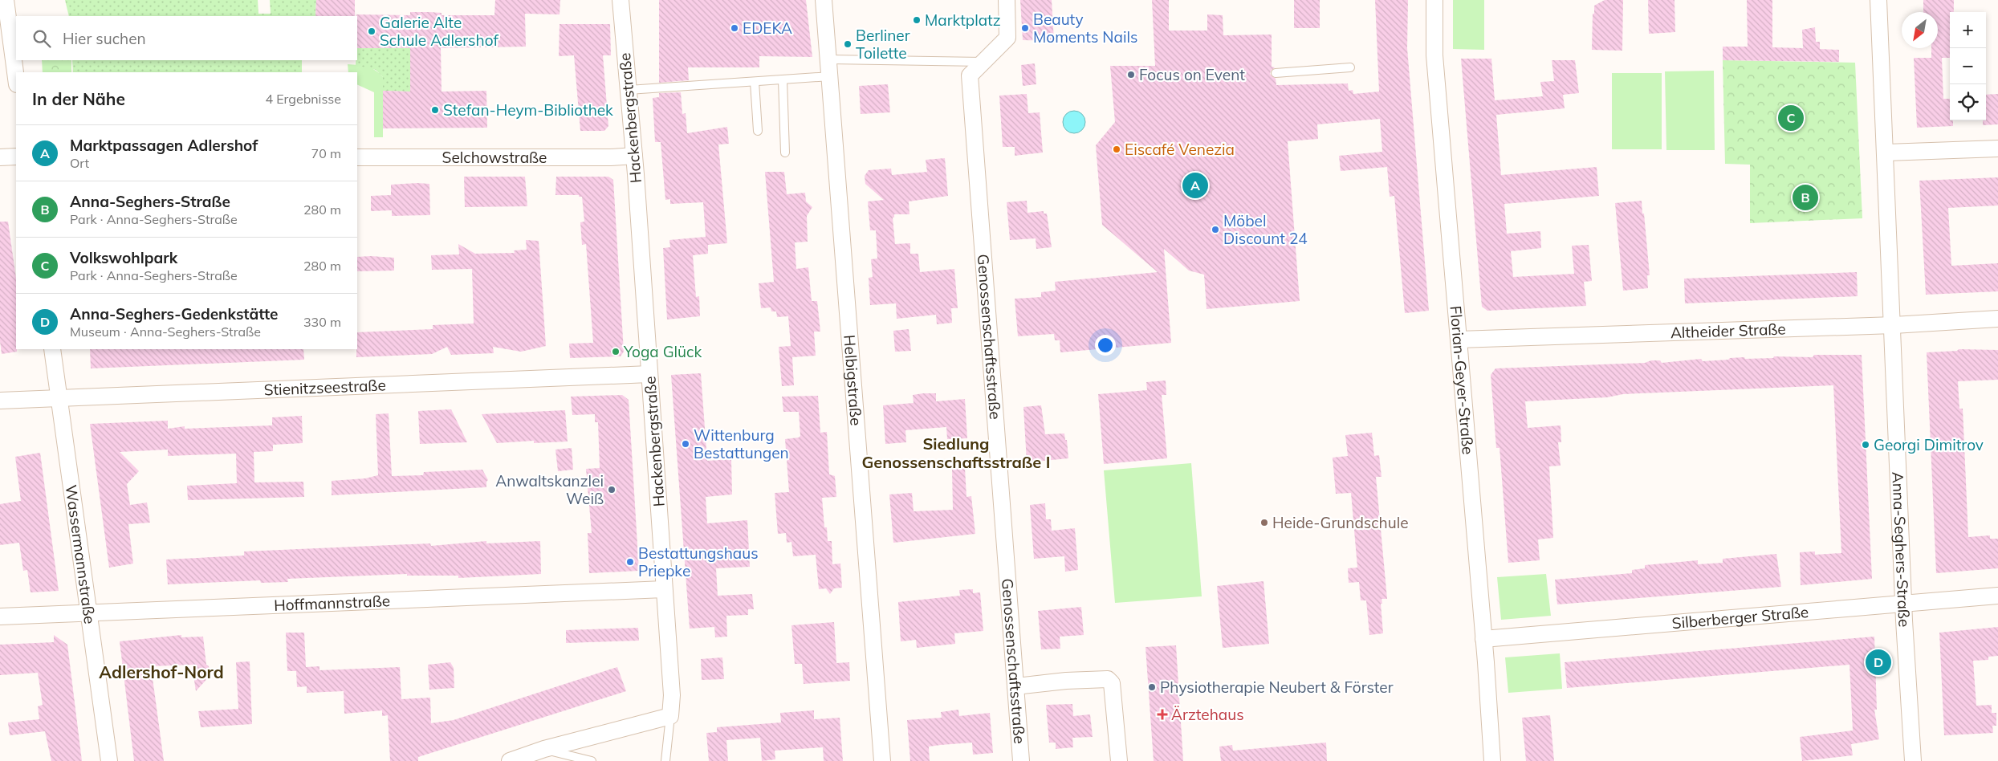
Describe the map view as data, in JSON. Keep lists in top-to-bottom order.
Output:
{
  "streets": {
    "street": [
      "Hackenbergstraße",
      "Selchowstraße",
      "Altheider Straße",
      "Genossenschaftsstraße",
      "Helbigstraße",
      "Florian-Geyer-Straße",
      "Stienitzseestraße",
      "Anna-Seghers-Straße",
      "Wassermannstraße",
      "Hoffmannstraße",
      "Silberberger Straße"
    ]
  },
  "crossings": [
    ["Hackenbergstraße", "Selchowstraße"],
    ["Hackenbergstraße", "Stienitzseestraße"],
    ["Hackenbergstraße", "Hoffmannstraße"],
    ["Altheider Straße", "Florian-Geyer-Straße"],
    ["Altheider Straße", "Anna-Seghers-Straße"],
    ["Florian-Geyer-Straße", "Silberberger Straße"],
    ["Stienitzseestraße", "Wassermannstraße"],
    ["Anna-Seghers-Straße", "Silberberger Straße"],
    ["Wassermannstraße", "Hoffmannstraße"]
  ],
  "districts": ["Siedlung Genossenschaftsstraße I", "Adlershof-Nord"],
  "places": {
    "other": [
      "Marktplatz",
      "EDEKA",
      "Beauty Moments Nails",
      "Galerie Alte Schule Adlershof",
      "Berliner Toilette",
      "Focus on Event",
      "Stefan-Heym-Bibliothek",
      "Eiscafé Venezia",
      "Möbel Discount 24",
      "Yoga Glück",
      "Wittenburg Bestattungen",
      "Georgi Dimitrov",
      "Anwaltskanzlei Weiß",
      "Heide-Grundschule",
      "Bestattungshaus Priepke",
      "Physiotherapie Neubert & Förster"
    ],
    "health": ["Ärztehaus"]
  },
  "north": "bottom left",
  "page": {
    "map_buttons": ["+", "−"],
    "search": "Hier suchen",
    "heading": ["In der Nähe", "4 Ergebnisse"],
    "pins": [
      "C",
      "A",
      "B",
      "D"
    ],
    "list": [
      {
        "mark": "A",
        "name": "Marktpassagen Adlershof",
        "note": "Ort",
        "value": "70 m"
      },
      {
        "mark": "B",
        "name": "Anna-Seghers-Straße",
        "note": "Park · Anna-Seghers-Straße",
        "value": "280 m"
      },
      {
        "mark": "C",
        "name": "Volkswohlpark",
        "note": "Park · Anna-Seghers-Straße",
        "value": "280 m"
      },
      {
        "mark": "D",
        "name": "Anna-Seghers-Gedenkstätte",
        "note": "Museum · Anna-Seghers-Straße",
        "value": "330 m"
      }
    ]
  }
}
